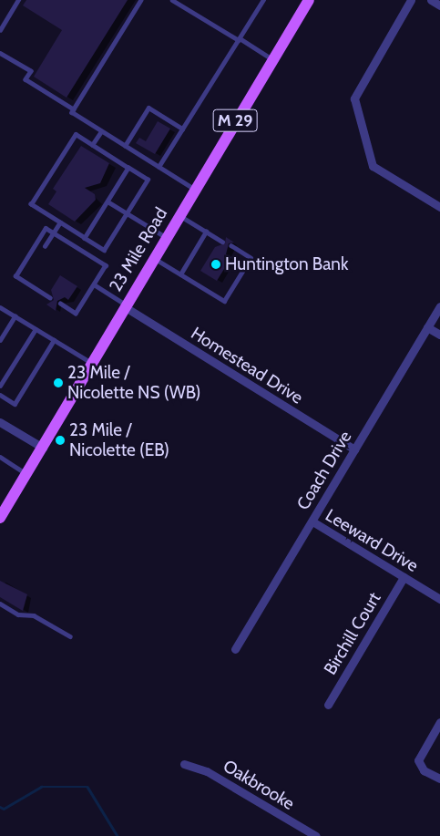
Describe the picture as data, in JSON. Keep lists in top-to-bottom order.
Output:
{
  "streets": {
    "main road": ["M 29", "23 Mile Road"],
    "street": [
      "Homestead Drive",
      "Coach Drive",
      "Leeward Drive",
      "Birchill Court",
      "Oakbrooke"
    ]
  },
  "crossings": [
    ["23 Mile Road", "Homestead Drive"],
    ["Homestead Drive", "Coach Drive"],
    ["Coach Drive", "Leeward Drive"],
    ["Leeward Drive", "Birchill Court"]
  ],
  "places": ["Huntington Bank", "23 Mile / Nicolette NS (WB)", "23 Mile / Nicolette (EB)"]
}
